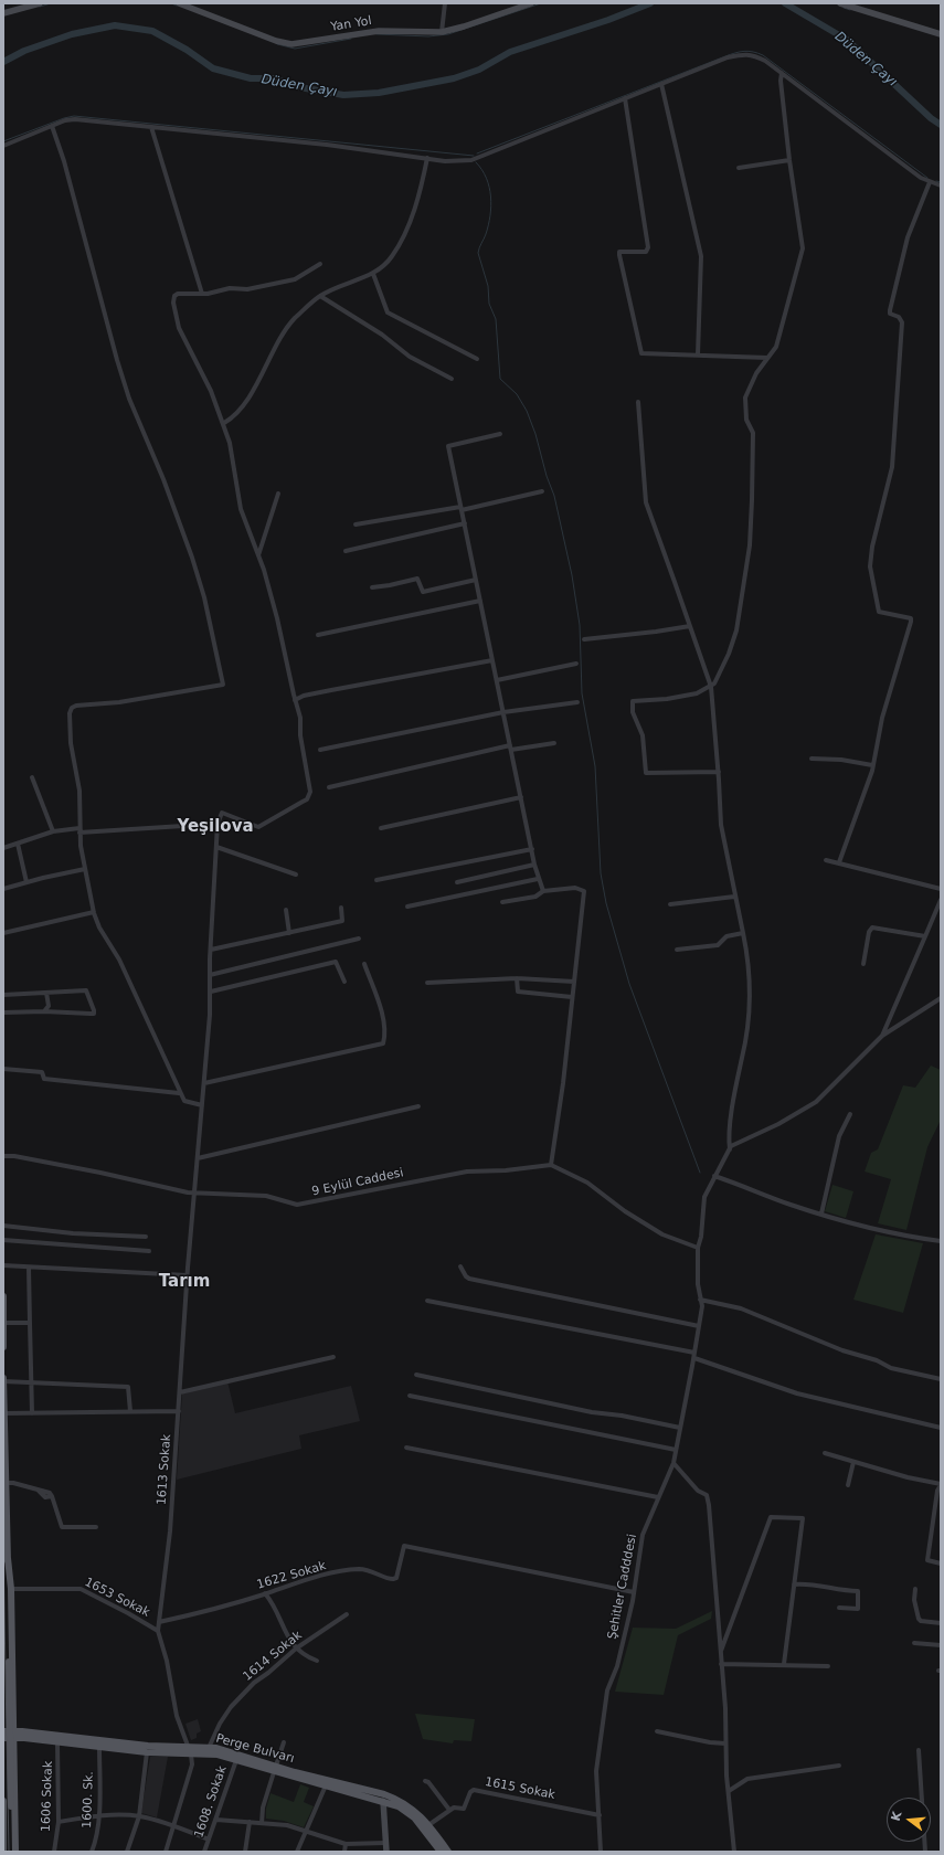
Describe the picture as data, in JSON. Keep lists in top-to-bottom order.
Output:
{
  "streets": {
    "main road": ["Perge Bulvarı"],
    "street": [
      "Yan Yol",
      "9 Eylül Caddesi",
      "1613 Sokak",
      "1622 Sokak",
      "Şehitler Cadddesi",
      "1653 Sokak",
      "1614 Sokak",
      "1615 Sokak",
      "1606 Sokak",
      "1600. Sk.",
      "1608. Sokak"
    ]
  },
  "crossings": [
    ["9 Eylül Caddesi", "1613 Sokak"],
    ["1613 Sokak", "1622 Sokak"],
    ["1613 Sokak", "1653 Sokak"],
    ["1613 Sokak", "Perge Bulvarı"],
    ["1622 Sokak", "Şehitler Cadddesi"],
    ["Şehitler Cadddesi", "1615 Sokak"],
    ["1614 Sokak", "Perge Bulvarı"],
    ["Perge Bulvarı", "1615 Sokak"],
    ["Perge Bulvarı", "1606 Sokak"],
    ["Perge Bulvarı", "1600. Sk."],
    ["Perge Bulvarı", "1608. Sokak"]
  ],
  "districts": ["Yeşilova", "Tarım"],
  "water": ["Düden Çayı"],
  "north": "left"
}
